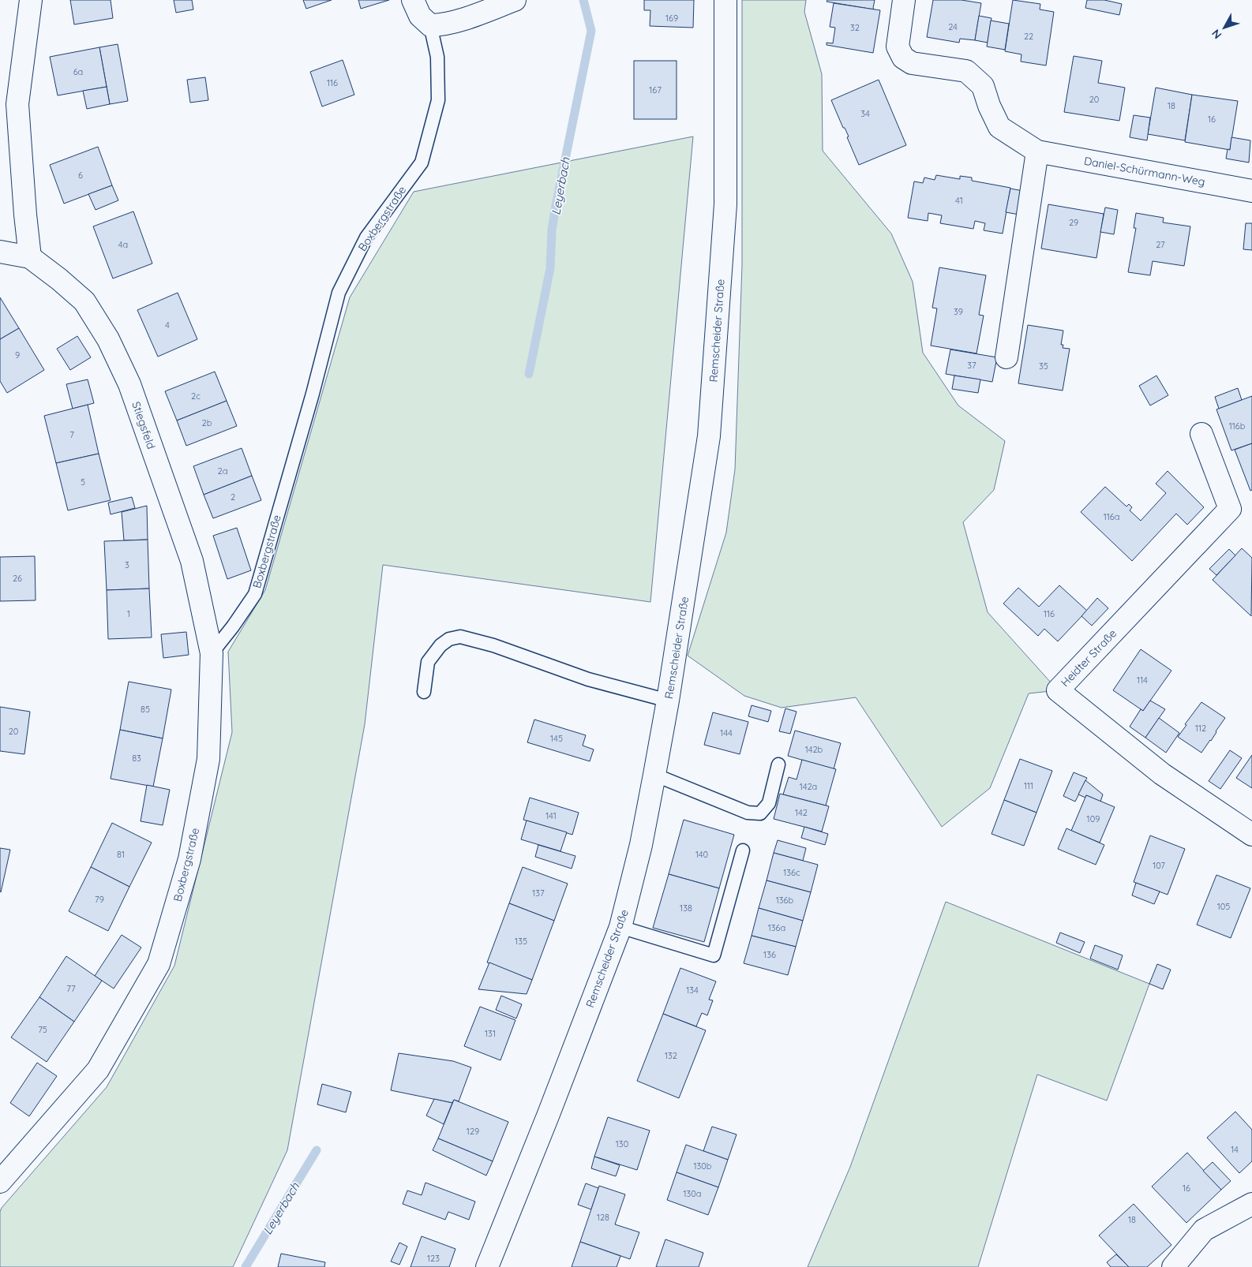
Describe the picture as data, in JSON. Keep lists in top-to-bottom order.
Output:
{
  "streets": {
    "street": [
      "Daniel-Schürmann-Weg",
      "Boxbergstraße",
      "Remscheider Straße",
      "Stiegsfeld",
      "Heidter Straße"
    ]
  },
  "crossings": [
    ["Boxbergstraße", "Stiegsfeld"]
  ],
  "water": ["Leyerbach"],
  "house_numbers": [
    "169",
    "24",
    "32",
    "22",
    "6a",
    "116",
    "167",
    "20",
    "18",
    "34",
    "16",
    "6",
    "41",
    "29",
    "4a",
    "27",
    "39",
    "4",
    "9",
    "37",
    "35",
    "2c",
    "2b",
    "116b",
    "7",
    "2a",
    "5",
    "2",
    "116a",
    "3",
    "26",
    "1",
    "116",
    "114",
    "85",
    "112",
    "20",
    "144",
    "145",
    "142b",
    "83",
    "111",
    "142a",
    "142",
    "141",
    "109",
    "81",
    "140",
    "107",
    "136c",
    "137",
    "79",
    "136b",
    "105",
    "138",
    "136a",
    "135",
    "136",
    "77",
    "134",
    "75",
    "131",
    "132",
    "129",
    "130",
    "14",
    "130b",
    "16",
    "130a",
    "128",
    "18",
    "123"
  ],
  "north": "bottom left"
}
